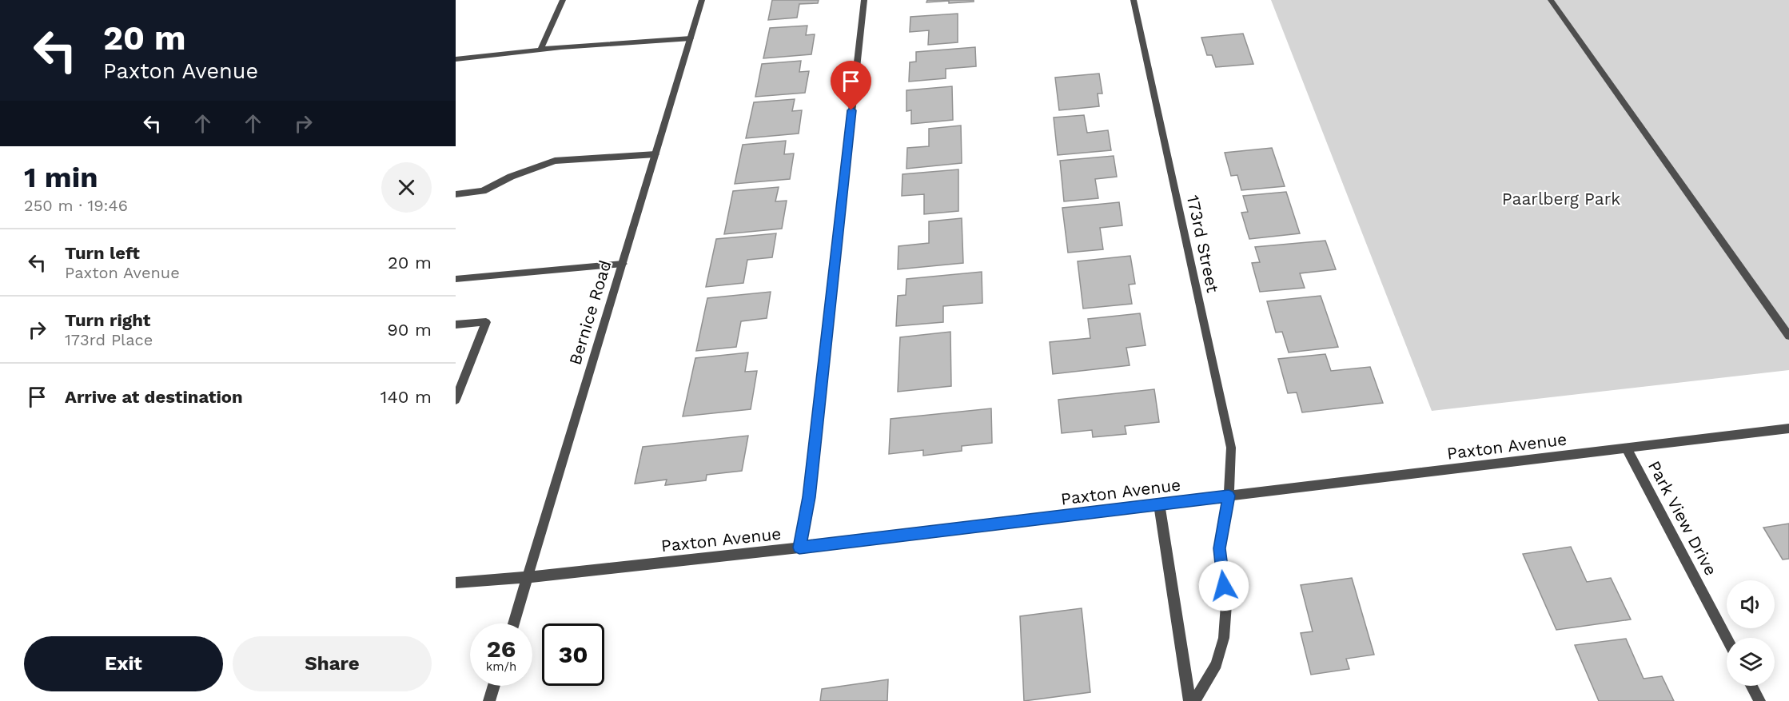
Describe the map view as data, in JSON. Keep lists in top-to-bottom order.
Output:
{
  "streets": {
    "street": [
      "173rd Street",
      "Bernice Road",
      "Paxton Avenue",
      "Park View Drive"
    ]
  },
  "crossings": [
    ["173rd Street", "Paxton Avenue"],
    ["Bernice Road", "Paxton Avenue"],
    ["Paxton Avenue", "Park View Drive"]
  ],
  "parks": ["Paarlberg Park"],
  "page": {
    "turn": ["20 m", "Paxton Avenue"],
    "heading": ["1 min", "250 m · 19:46"],
    "list": [
      {
        "name": "Turn left",
        "note": "Paxton Avenue",
        "value": "20 m"
      },
      {
        "name": "Turn right",
        "note": "173rd Place",
        "value": "90 m"
      },
      {
        "name": "Arrive at destination",
        "value": "140 m"
      }
    ],
    "speed": "26 km/h",
    "limit": "30",
    "buttons": ["Exit", "Share"]
  }
}
